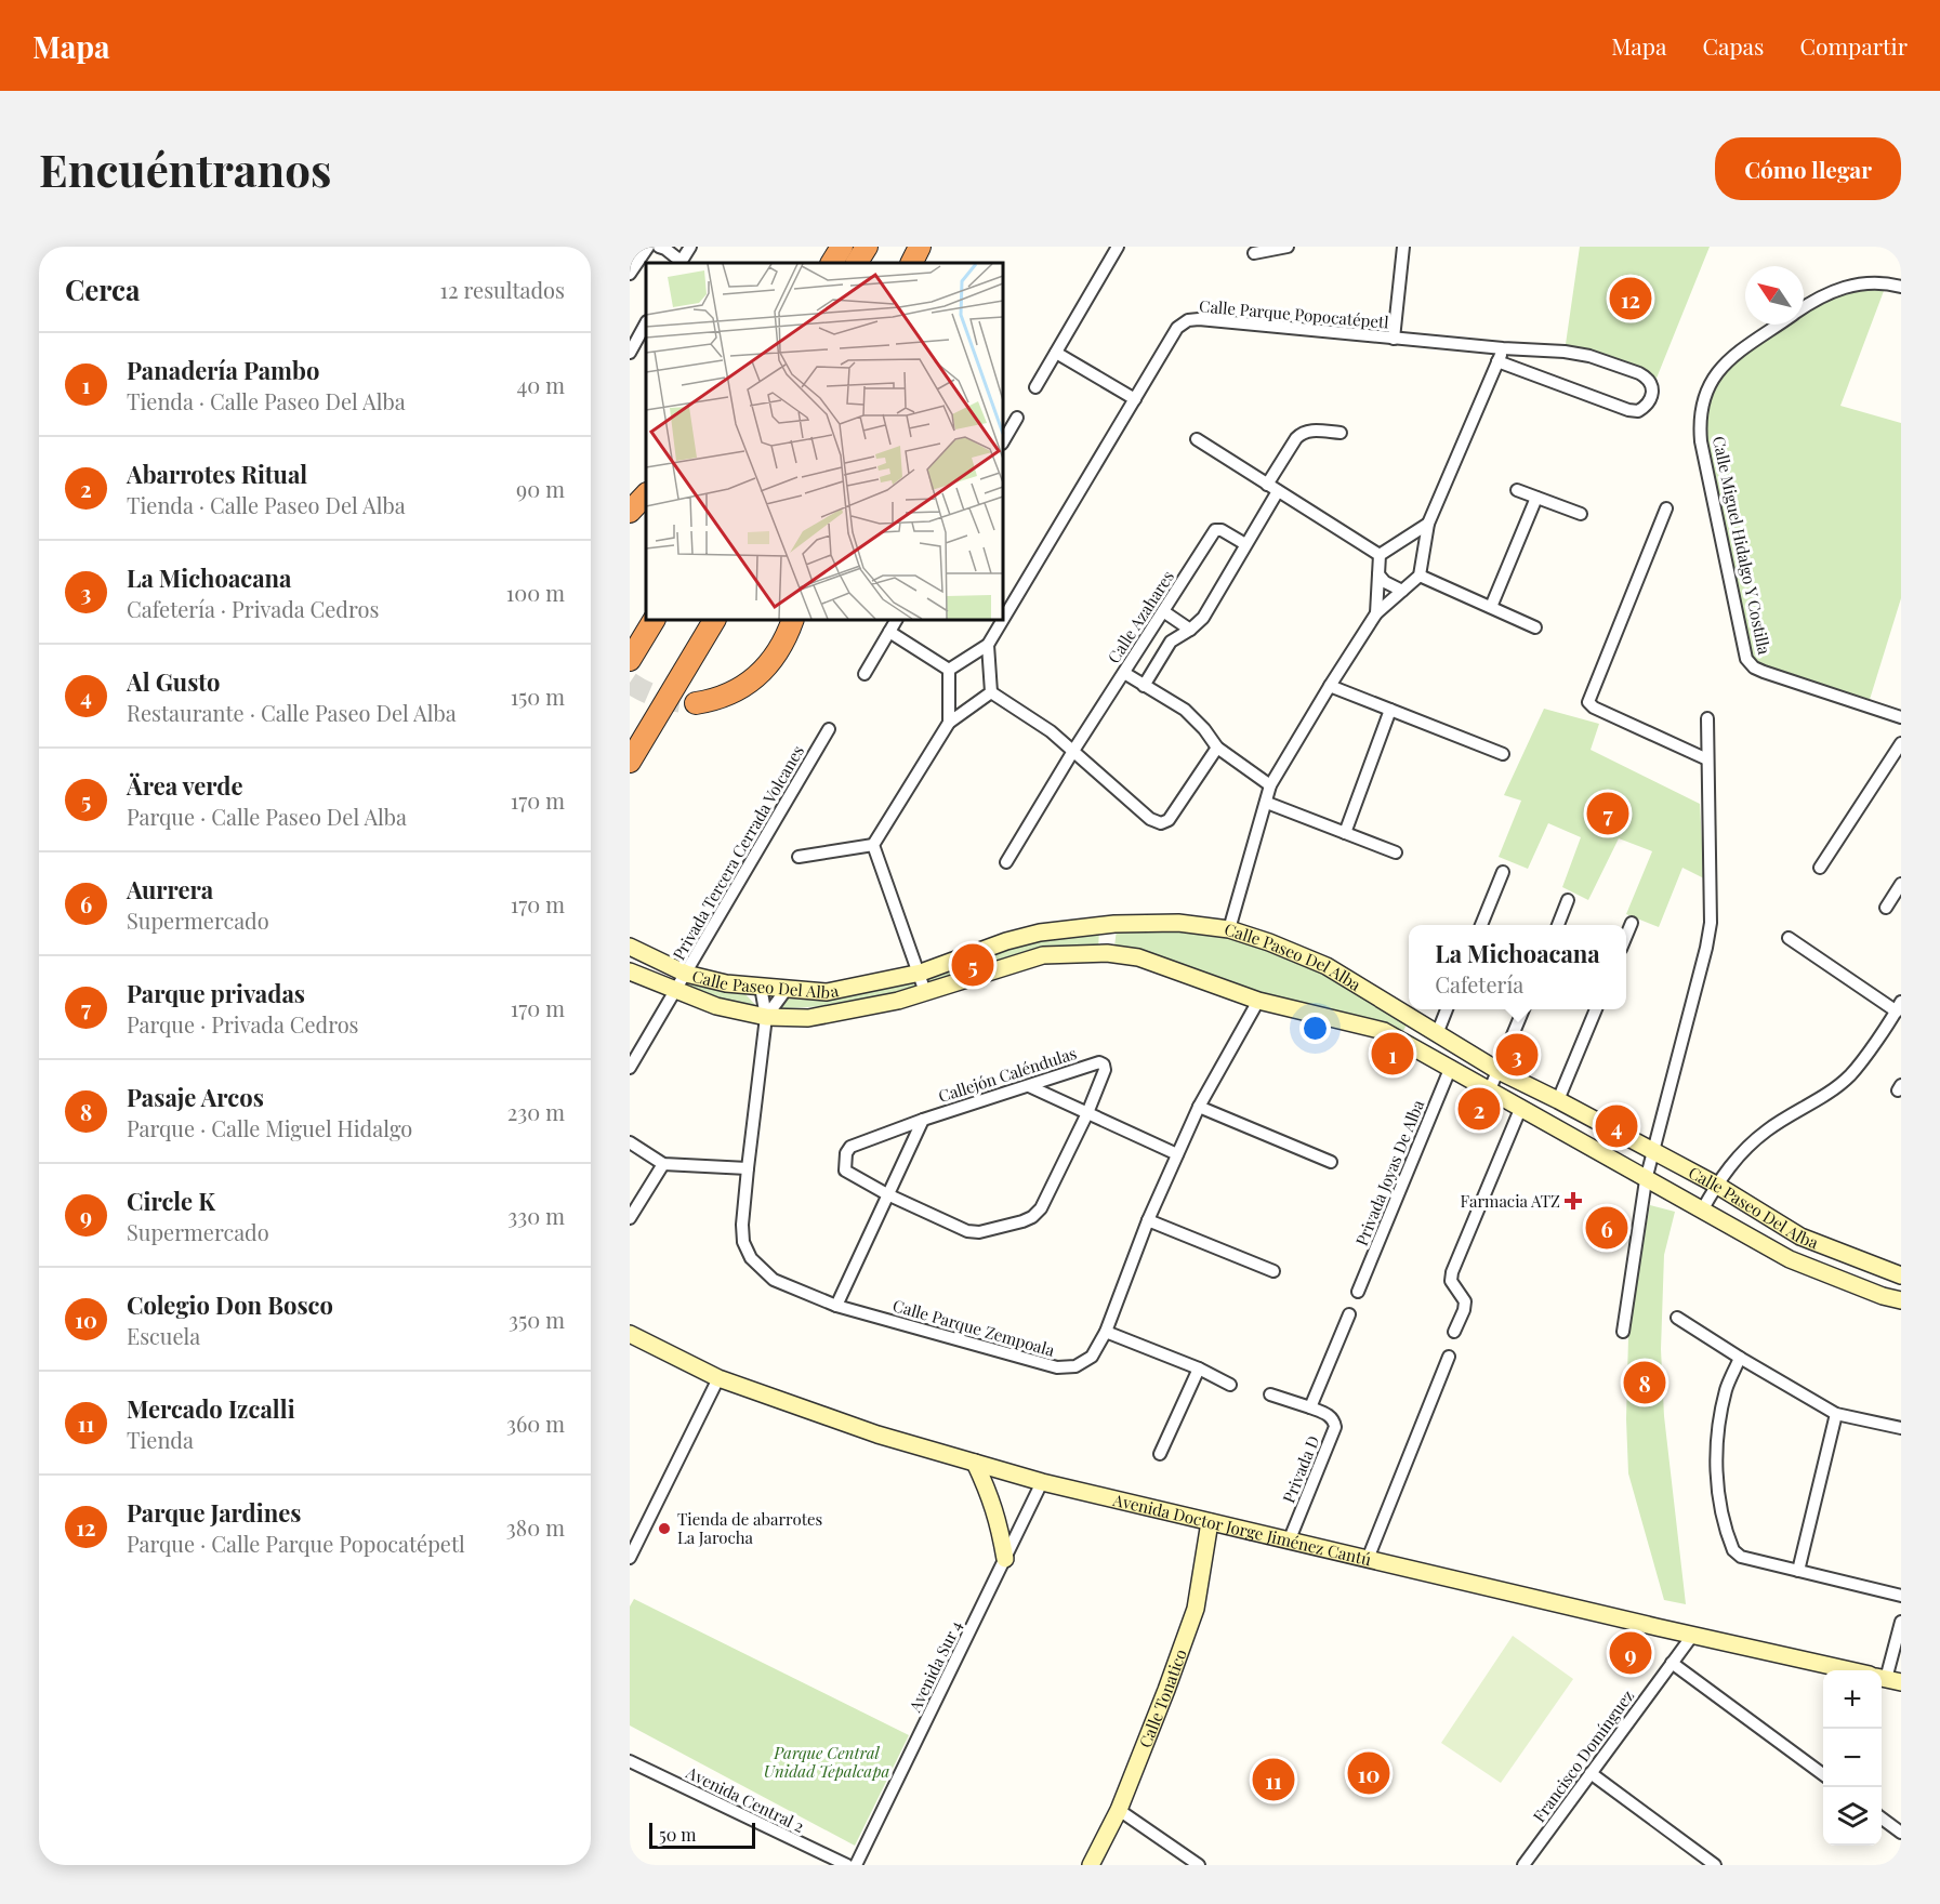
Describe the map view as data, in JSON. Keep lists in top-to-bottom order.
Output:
{
  "streets": {
    "street": [
      "Calle Parque Popocatépetl",
      "Calle Miguel Hidalgo Y Costilla",
      "Calle Azahares",
      "Privada Tercera Cerrada Volcanes",
      "Calle Paseo Del Alba",
      "Callejón Caléndulas",
      "Privada Joyas De Alba",
      "Calle Parque Zempoala",
      "Privada D",
      "Avenida Doctor Jorge Jiménez Cantú",
      "Avenida Sur 4",
      "Calle Tonatico",
      "Francisco Domínguez",
      "Avenida Central 2"
    ]
  },
  "crossings": [
    ["Privada Tercera Cerrada Volcanes", "Calle Paseo Del Alba"],
    ["Calle Paseo Del Alba", "Privada Joyas De Alba"],
    ["Calle Paseo Del Alba", "Calle Parque Zempoala"],
    ["Privada D", "Avenida Doctor Jorge Jiménez Cantú"],
    ["Avenida Doctor Jorge Jiménez Cantú", "Avenida Sur 4"],
    ["Avenida Doctor Jorge Jiménez Cantú", "Calle Tonatico"],
    ["Avenida Doctor Jorge Jiménez Cantú", "Francisco Domínguez"]
  ],
  "parks": ["Parque Central Unidad Tepalcapa"],
  "places": {
    "health": ["Farmacia ATZ"],
    "other": ["Tienda de abarrotes La Jarocha"]
  },
  "scale_bar": "50 m",
  "north": "top left",
  "page": {
    "header": "Mapa",
    "nav": ["Mapa", "Capas", "Compartir"],
    "buttons": "Cómo llegar",
    "title": "Encuéntranos",
    "heading": ["Cerca", "12 resultados"],
    "pins": [
      "12",
      "7",
      "5",
      "1",
      "3",
      "2",
      "4",
      "6",
      "8",
      "9",
      "10",
      "11"
    ],
    "list": [
      {
        "mark": "1",
        "name": "Panadería Pambo",
        "note": "Tienda · Calle Paseo Del Alba",
        "value": "40 m"
      },
      {
        "mark": "2",
        "name": "Abarrotes Ritual",
        "note": "Tienda · Calle Paseo Del Alba",
        "value": "90 m"
      },
      {
        "mark": "3",
        "name": "La Michoacana",
        "note": "Cafetería · Privada Cedros",
        "value": "100 m"
      },
      {
        "mark": "4",
        "name": "Al Gusto",
        "note": "Restaurante · Calle Paseo Del Alba",
        "value": "150 m"
      },
      {
        "mark": "5",
        "name": "Ärea verde",
        "note": "Parque · Calle Paseo Del Alba",
        "value": "170 m"
      },
      {
        "mark": "6",
        "name": "Aurrera",
        "note": "Supermercado",
        "value": "170 m"
      },
      {
        "mark": "7",
        "name": "Parque privadas",
        "note": "Parque · Privada Cedros",
        "value": "170 m"
      },
      {
        "mark": "8",
        "name": "Pasaje Arcos",
        "note": "Parque · Calle Miguel Hidalgo",
        "value": "230 m"
      },
      {
        "mark": "9",
        "name": "Circle K",
        "note": "Supermercado",
        "value": "330 m"
      },
      {
        "mark": "10",
        "name": "Colegio Don Bosco",
        "note": "Escuela",
        "value": "350 m"
      },
      {
        "mark": "11",
        "name": "Mercado Izcalli",
        "note": "Tienda",
        "value": "360 m"
      },
      {
        "mark": "12",
        "name": "Parque Jardines",
        "note": "Parque · Calle Parque Popocatépetl",
        "value": "380 m"
      }
    ],
    "popup": ["La Michoacana", "Cafetería"],
    "map_buttons": ["+", "−"],
    "scale": "50 m"
  }
}
